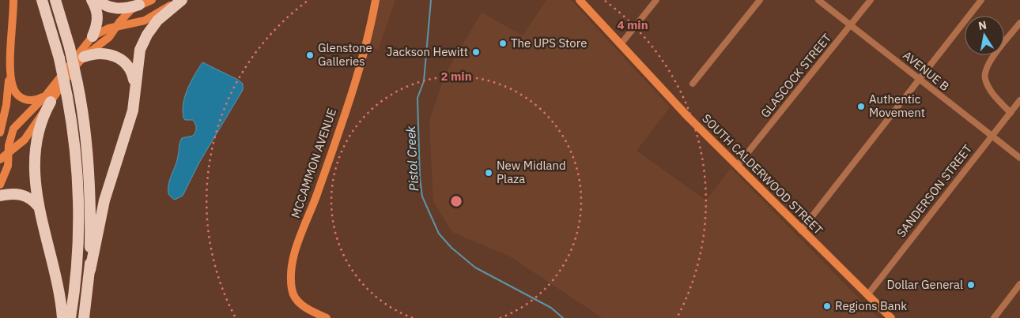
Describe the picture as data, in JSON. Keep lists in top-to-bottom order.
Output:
{
  "streets": {
    "main road": ["MCCAMMON AVENUE", "SOUTH CALDERWOOD STREET"],
    "street": ["AVENUE B", "GLASCOCK STREET", "SANDERSON STREET"]
  },
  "crossings": [
    ["AVENUE B", "GLASCOCK STREET"],
    ["AVENUE B", "SANDERSON STREET"],
    ["GLASCOCK STREET", "SOUTH CALDERWOOD STREET"],
    ["SOUTH CALDERWOOD STREET", "SANDERSON STREET"]
  ],
  "water": ["Pistol Creek"],
  "places": [
    "The UPS Store",
    "Jackson Hewitt",
    "Glenstone Galleries",
    "Authentic Movement",
    "New Midland Plaza",
    "Dollar General",
    "Regions Bank"
  ],
  "north": "top",
  "rings": ["4 min", "2 min"]
}
